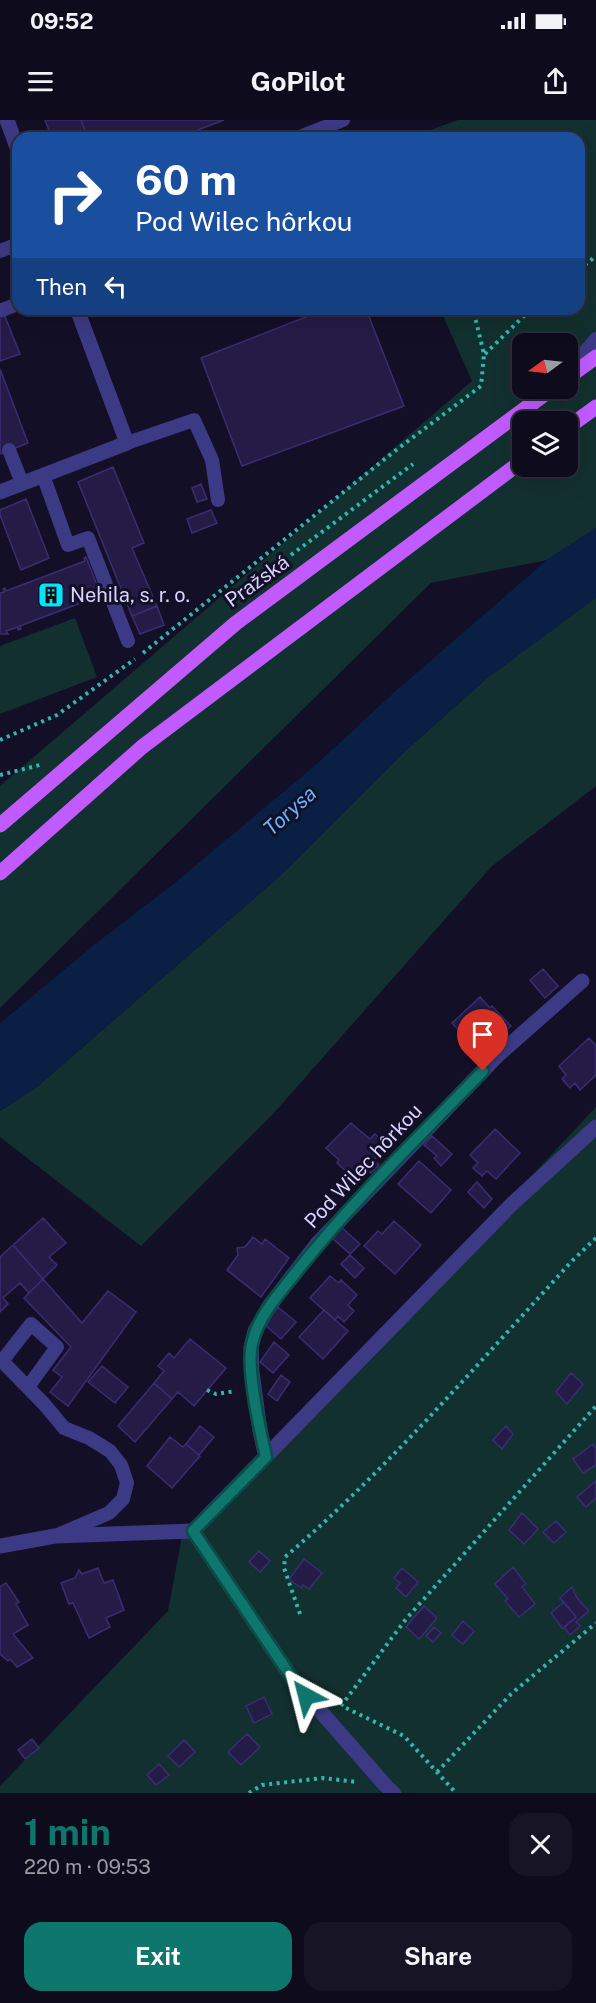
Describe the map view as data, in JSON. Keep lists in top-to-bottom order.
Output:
{
  "streets": {
    "main road": ["Pražská"],
    "street": ["Pod Wilec hôrkou"]
  },
  "water": ["Torysa"],
  "places": {
    "building": ["Nehila, s. r. o."]
  },
  "north": "left",
  "page": {
    "status": "09:52",
    "header": "GoPilot",
    "turn": ["60 m", "Pod Wilec hôrkou"],
    "then": "Then",
    "heading": ["1 min", "220 m · 09:53"],
    "buttons": ["Exit", "Share"]
  }
}
